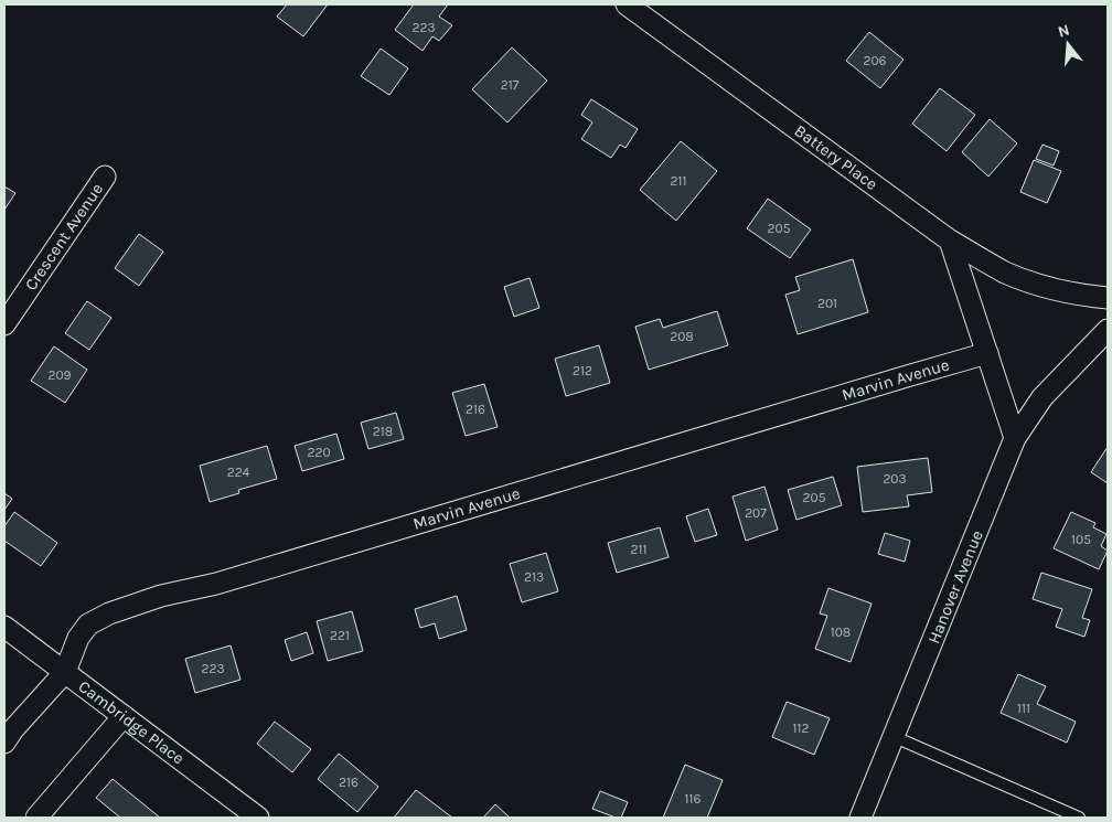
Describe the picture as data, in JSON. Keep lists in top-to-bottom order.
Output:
{
  "streets": {
    "street": [
      "Battery Place",
      "Crescent Avenue",
      "Marvin Avenue",
      "Hanover Avenue",
      "Cambridge Place"
    ]
  },
  "crossings": [
    ["Marvin Avenue", "Cambridge Place"]
  ],
  "house_numbers": [
    "223",
    "206",
    "217",
    "211",
    "205",
    "201",
    "208",
    "212",
    "209",
    "216",
    "218",
    "220",
    "224",
    "203",
    "205",
    "207",
    "105",
    "211",
    "213",
    "108",
    "221",
    "223",
    "111",
    "112",
    "216",
    "116"
  ],
  "north": "top"
}
